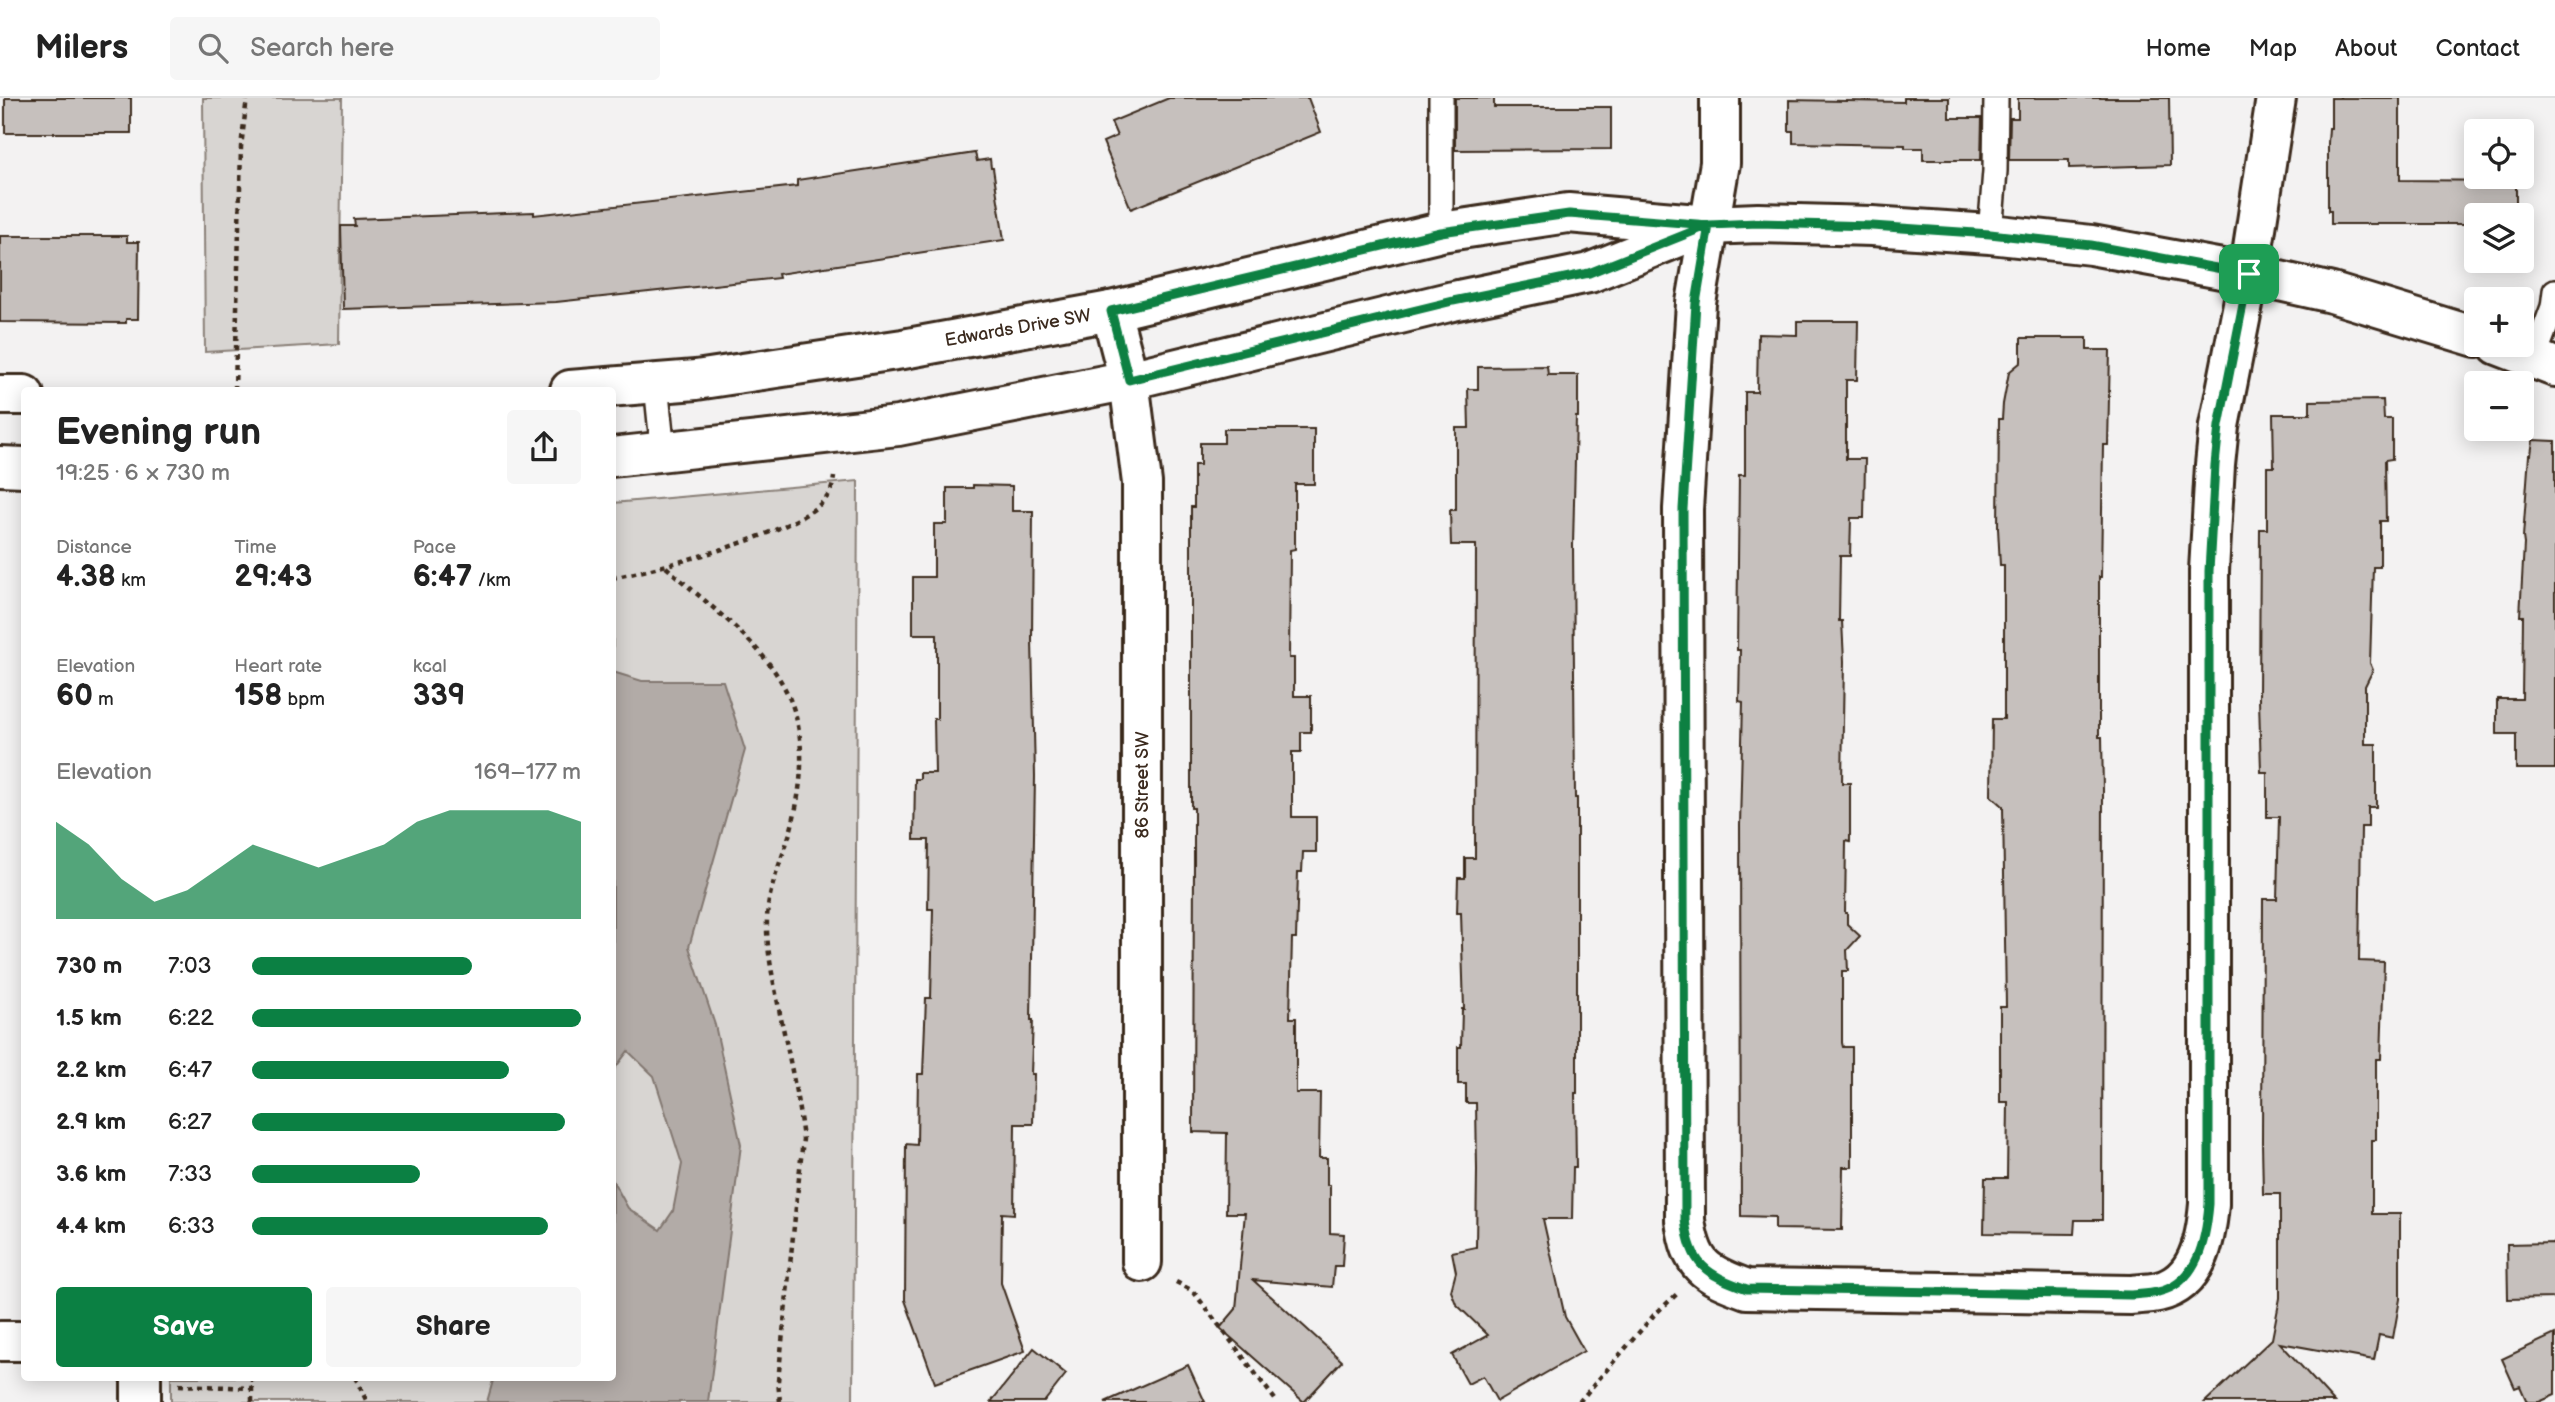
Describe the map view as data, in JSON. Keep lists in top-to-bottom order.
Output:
{
  "streets": {
    "street": ["Edwards Drive SW", "86 Street SW"]
  },
  "crossings": [
    ["Edwards Drive SW", "86 Street SW"]
  ],
  "page": {
    "header": "Milers",
    "search": "Search here",
    "nav": [
      "Home",
      "Map",
      "About",
      "Contact"
    ],
    "map_buttons": ["+", "−"],
    "heading": ["Evening run", "19:25 · 6 × 730 m"],
    "stats": [
      ["Distance", "4.38 km"],
      ["Time", "29:43"],
      ["Pace", "6:47 /km"],
      ["Elevation", "60 m"],
      ["Heart rate", "158 bpm"],
      ["kcal", "339"]
    ],
    "chart": ["Elevation", "169–177 m"],
    "list": [
      {
        "name": "730 m",
        "note": "7:03"
      },
      {
        "name": "1.5 km",
        "note": "6:22"
      },
      {
        "name": "2.2 km",
        "note": "6:47"
      },
      {
        "name": "2.9 km",
        "note": "6:27"
      },
      {
        "name": "3.6 km",
        "note": "7:33"
      },
      {
        "name": "4.4 km",
        "note": "6:33"
      }
    ],
    "buttons": ["Save", "Share"]
  }
}
